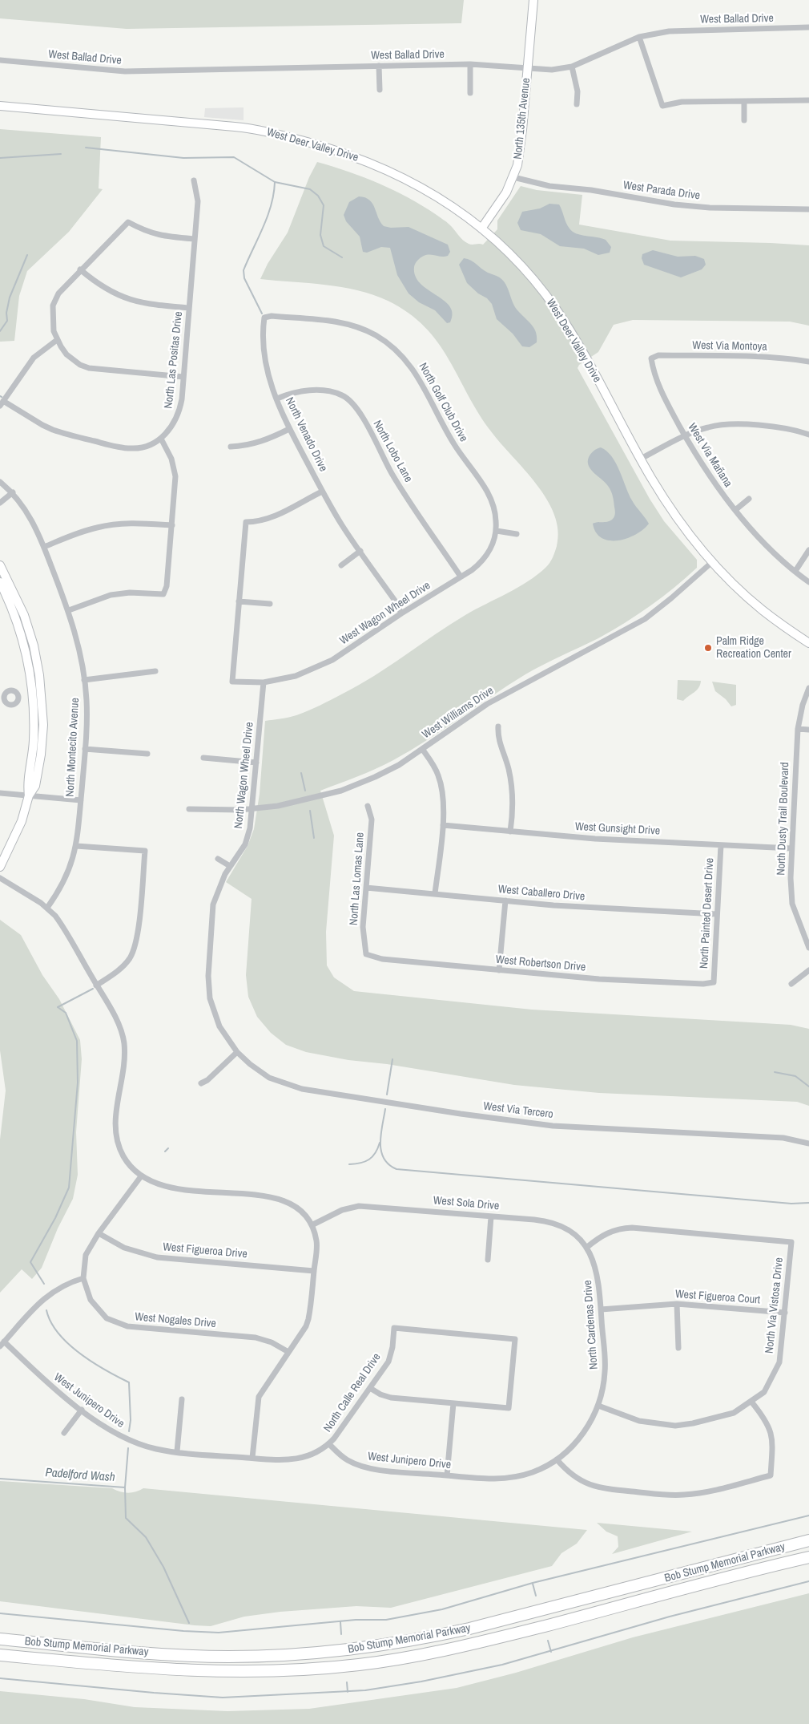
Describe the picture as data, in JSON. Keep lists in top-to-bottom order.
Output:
{
  "streets": {
    "highway": ["Bob Stump Memorial Parkway"],
    "street": [
      "West Ballad Drive",
      "North 135th Avenue",
      "West Deer Valley Drive",
      "West Parada Drive",
      "West Via Montoya",
      "North Las Positas Drive",
      "North Golf Club Drive",
      "North Venado Drive",
      "North Lobo Lane",
      "West Via Mañana",
      "West Wagon Wheel Drive",
      "West Williams Drive",
      "North Montecito Avenue",
      "North Wagon Wheel Drive",
      "North Dusty Trail Boulevard",
      "West Gunsight Drive",
      "North Las Lomas Lane",
      "West Caballero Drive",
      "North Painted Desert Drive",
      "West Robertson Drive",
      "West Via Tercero",
      "West Sola Drive",
      "West Figueroa Drive",
      "West Figueroa Court",
      "North Via Vistosa Drive",
      "West Nogales Drive",
      "North Cardenas Drive",
      "North Calle Real Drive",
      "West Junipero Drive"
    ]
  },
  "crossings": [
    ["West Ballad Drive", "North 135th Avenue"],
    ["North 135th Avenue", "West Deer Valley Drive"],
    ["North 135th Avenue", "West Parada Drive"],
    ["West Deer Valley Drive", "West Williams Drive"],
    ["West Via Montoya", "West Via Mañana"],
    ["North Golf Club Drive", "North Venado Drive"],
    ["North Golf Club Drive", "West Wagon Wheel Drive"],
    ["North Venado Drive", "North Lobo Lane"],
    ["North Venado Drive", "West Wagon Wheel Drive"],
    ["North Lobo Lane", "West Wagon Wheel Drive"],
    ["West Wagon Wheel Drive", "North Wagon Wheel Drive"],
    ["West Williams Drive", "North Wagon Wheel Drive"],
    ["North Wagon Wheel Drive", "West Via Tercero"],
    ["North Dusty Trail Boulevard", "West Gunsight Drive"],
    ["West Gunsight Drive", "North Painted Desert Drive"],
    ["North Las Lomas Lane", "West Caballero Drive"],
    ["North Las Lomas Lane", "West Robertson Drive"],
    ["West Caballero Drive", "North Painted Desert Drive"],
    ["North Painted Desert Drive", "West Robertson Drive"],
    ["West Sola Drive", "North Via Vistosa Drive"],
    ["West Sola Drive", "North Cardenas Drive"],
    ["West Figueroa Court", "North Via Vistosa Drive"],
    ["West Figueroa Court", "North Cardenas Drive"],
    ["North Via Vistosa Drive", "North Cardenas Drive"],
    ["North Cardenas Drive", "West Junipero Drive"],
    ["North Calle Real Drive", "West Junipero Drive"]
  ],
  "water": ["Padelford Wash"],
  "places": ["Palm Ridge Recreation Center"]
}
